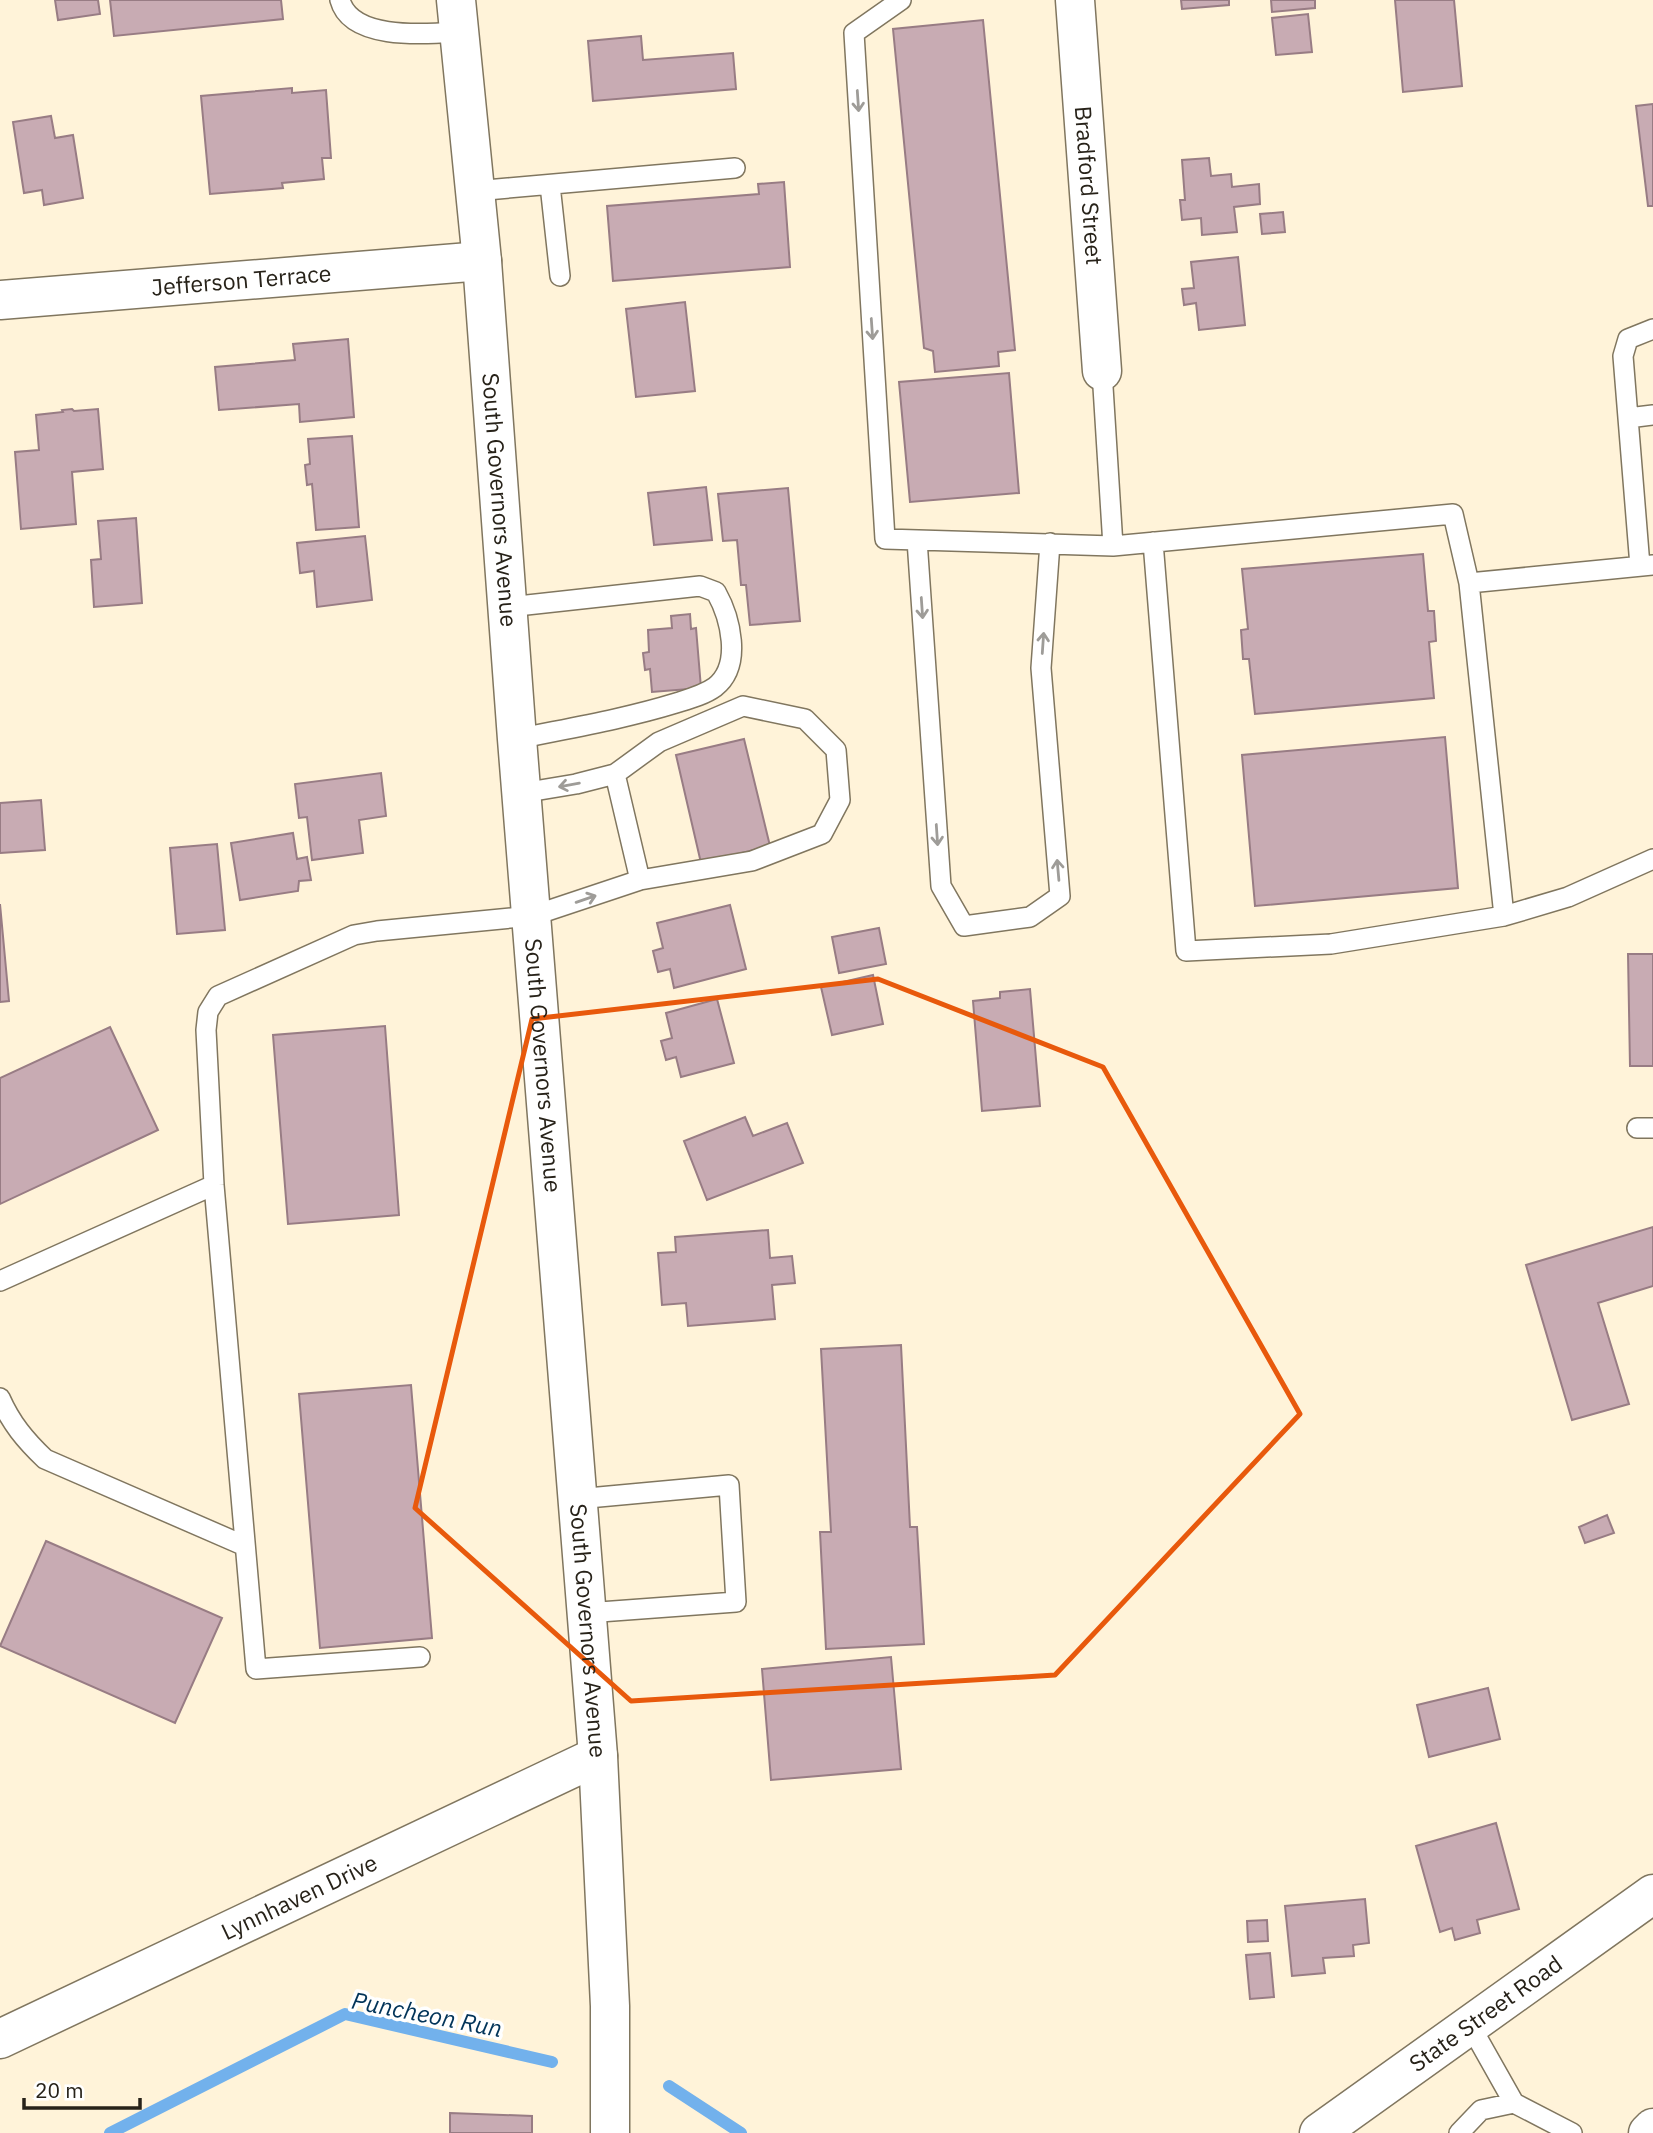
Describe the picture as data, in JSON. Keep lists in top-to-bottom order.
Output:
{
  "streets": {
    "main road": [
      "Bradford Street",
      "Jefferson Terrace",
      "South Governors Avenue",
      "Lynnhaven Drive",
      "State Street Road"
    ]
  },
  "crossings": [
    ["Jefferson Terrace", "South Governors Avenue"],
    ["South Governors Avenue", "Lynnhaven Drive"]
  ],
  "water": ["Puncheon Run"],
  "scale_bar": "20 m"
}
